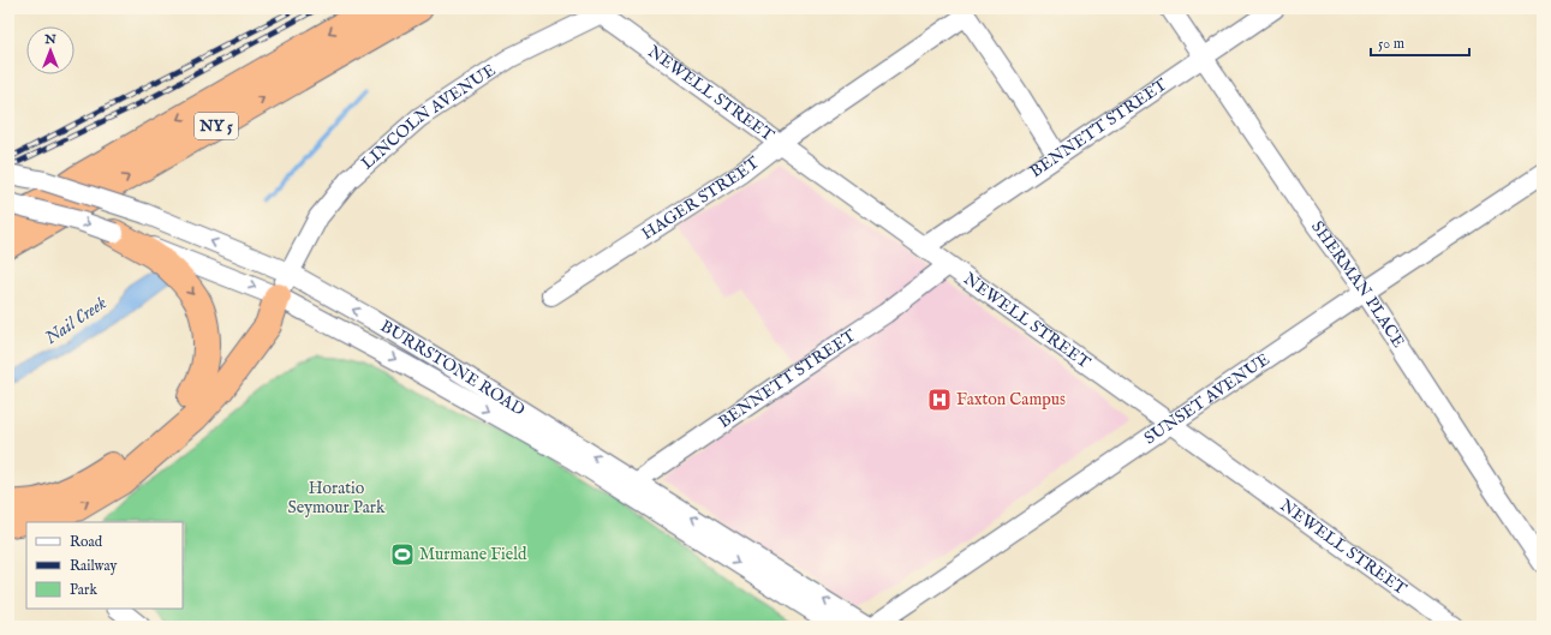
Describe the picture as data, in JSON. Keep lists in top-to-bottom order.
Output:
{
  "streets": {
    "highway": ["NY 5"],
    "street": [
      "NEWELL STREET",
      "LINCOLN AVENUE",
      "BENNETT STREET",
      "HAGER STREET",
      "SHERMAN PLACE",
      "BURRSTONE ROAD",
      "SUNSET AVENUE"
    ]
  },
  "crossings": [
    ["NEWELL STREET", "LINCOLN AVENUE"],
    ["NEWELL STREET", "BENNETT STREET"],
    ["NEWELL STREET", "HAGER STREET"],
    ["NEWELL STREET", "SUNSET AVENUE"],
    ["LINCOLN AVENUE", "BURRSTONE ROAD"],
    ["NY 5", "BURRSTONE ROAD"],
    ["BENNETT STREET", "SHERMAN PLACE"],
    ["BENNETT STREET", "BURRSTONE ROAD"],
    ["SHERMAN PLACE", "SUNSET AVENUE"]
  ],
  "water": ["Nail Creek"],
  "parks": ["Horatio Seymour Park"],
  "places": {
    "hospital": ["Faxton Campus"],
    "sports": ["Murmane Field"]
  },
  "legend": ["Road", "Railway", "Park"],
  "scale_bar": "50 m",
  "north": "top"
}
